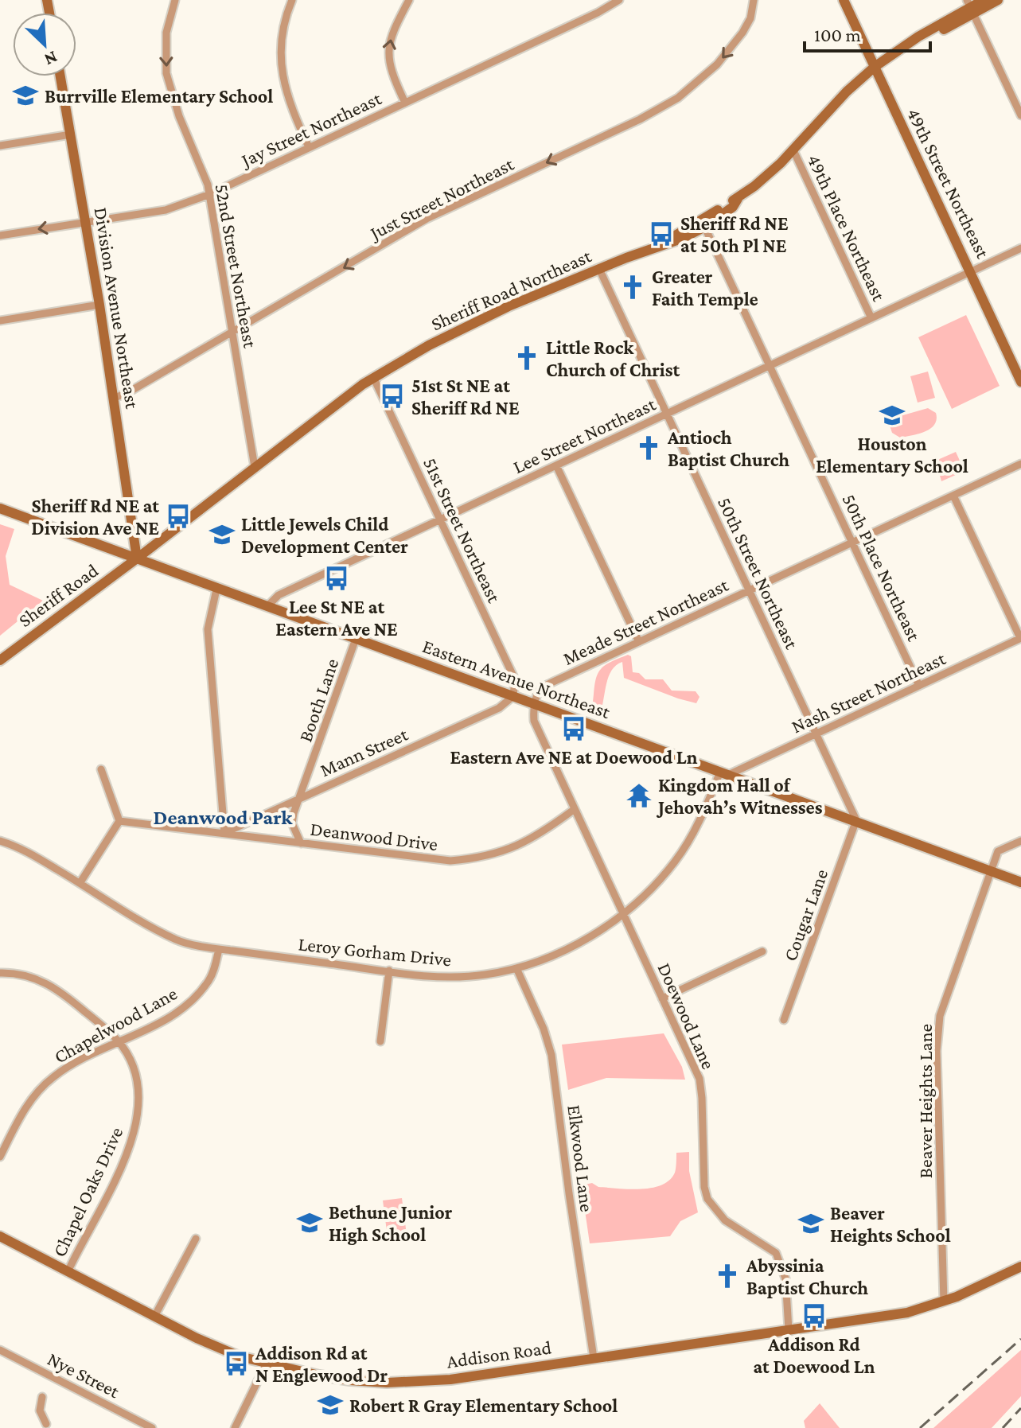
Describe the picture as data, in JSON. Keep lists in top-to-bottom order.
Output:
{
  "streets": {
    "main road": [
      "49th Street Northeast",
      "Sheriff Road Northeast",
      "Division Avenue Northeast",
      "Sheriff Road",
      "Eastern Avenue Northeast",
      "Addison Road"
    ],
    "street": [
      "Jay Street Northeast",
      "Just Street Northeast",
      "49th Place Northeast",
      "52nd Street Northeast",
      "Lee Street Northeast",
      "51st Street Northeast",
      "50th Place Northeast",
      "50th Street Northeast",
      "Meade Street Northeast",
      "Nash Street Northeast",
      "Booth Lane",
      "Mann Street",
      "Deanwood Drive",
      "Cougar Lane",
      "Leroy Gorham Drive",
      "Doewood Lane",
      "Chapelwood Lane",
      "Beaver Heights Lane",
      "Elkwood Lane",
      "Chapel Oaks Drive",
      "Nye Street"
    ]
  },
  "crossings": [
    ["Jay Street Northeast", "52nd Street Northeast"],
    ["Jay Street Northeast", "Division Avenue Northeast"],
    ["49th Street Northeast", "Sheriff Road Northeast"],
    ["49th Street Northeast", "Lee Street Northeast"],
    ["Just Street Northeast", "52nd Street Northeast"],
    ["Just Street Northeast", "Division Avenue Northeast"],
    ["49th Place Northeast", "Sheriff Road Northeast"],
    ["49th Place Northeast", "Lee Street Northeast"],
    ["52nd Street Northeast", "Sheriff Road Northeast"],
    ["Sheriff Road Northeast", "Division Avenue Northeast"],
    ["Sheriff Road Northeast", "51st Street Northeast"],
    ["Sheriff Road Northeast", "50th Place Northeast"],
    ["Sheriff Road Northeast", "50th Street Northeast"],
    ["Sheriff Road Northeast", "Sheriff Road"],
    ["Sheriff Road Northeast", "Eastern Avenue Northeast"],
    ["Division Avenue Northeast", "Sheriff Road"],
    ["Division Avenue Northeast", "Eastern Avenue Northeast"],
    ["Lee Street Northeast", "51st Street Northeast"],
    ["Lee Street Northeast", "50th Place Northeast"],
    ["Lee Street Northeast", "50th Street Northeast"],
    ["Lee Street Northeast", "Eastern Avenue Northeast"],
    ["51st Street Northeast", "Eastern Avenue Northeast"],
    ["51st Street Northeast", "Mann Street"],
    ["50th Place Northeast", "Meade Street Northeast"],
    ["50th Place Northeast", "Nash Street Northeast"],
    ["50th Street Northeast", "Meade Street Northeast"],
    ["50th Street Northeast", "Eastern Avenue Northeast"],
    ["50th Street Northeast", "Nash Street Northeast"],
    ["50th Street Northeast", "Cougar Lane"],
    ["Sheriff Road", "Eastern Avenue Northeast"],
    ["Meade Street Northeast", "Eastern Avenue Northeast"],
    ["Meade Street Northeast", "Doewood Lane"],
    ["Eastern Avenue Northeast", "Nash Street Northeast"],
    ["Eastern Avenue Northeast", "Booth Lane"],
    ["Eastern Avenue Northeast", "Mann Street"],
    ["Eastern Avenue Northeast", "Cougar Lane"],
    ["Eastern Avenue Northeast", "Leroy Gorham Drive"],
    ["Eastern Avenue Northeast", "Doewood Lane"],
    ["Eastern Avenue Northeast", "Beaver Heights Lane"],
    ["Nash Street Northeast", "Leroy Gorham Drive"],
    ["Booth Lane", "Mann Street"],
    ["Booth Lane", "Deanwood Drive"],
    ["Mann Street", "Deanwood Drive"],
    ["Deanwood Drive", "Doewood Lane"],
    ["Leroy Gorham Drive", "Doewood Lane"],
    ["Leroy Gorham Drive", "Chapelwood Lane"],
    ["Leroy Gorham Drive", "Elkwood Lane"],
    ["Doewood Lane", "Addison Road"],
    ["Chapelwood Lane", "Chapel Oaks Drive"],
    ["Beaver Heights Lane", "Addison Road"],
    ["Elkwood Lane", "Addison Road"],
    ["Chapel Oaks Drive", "Addison Road"]
  ],
  "one_way": ["Just Street Northeast", "52nd Street Northeast"],
  "districts": ["Deanwood Park"],
  "places": {
    "school or university": [
      "Burrville Elementary School",
      "Houston Elementary School",
      "Little Jewels Child Development Center",
      "Bethune Junior High School",
      "Beaver Heights School",
      "Robert R Gray Elementary School"
    ],
    "bus stop": [
      "Sheriff Rd NE at 50th Pl NE",
      "51st St NE at Sheriff Rd NE",
      "Sheriff Rd NE at Division Ave NE",
      "Lee St NE at Eastern Ave NE",
      "Eastern Ave NE at Doewood Ln",
      "Addison Rd at Doewood Ln",
      "Addison Rd at N Englewood Dr"
    ],
    "church": [
      "Greater Faith Temple",
      "Little Rock Church of Christ",
      "Antioch Baptist Church",
      "Abyssinia Baptist Church"
    ],
    "temple": ["Kingdom Hall of Jehovah’s Witnesses"]
  },
  "scale_bar": "100 m",
  "north": "bottom right"
}
